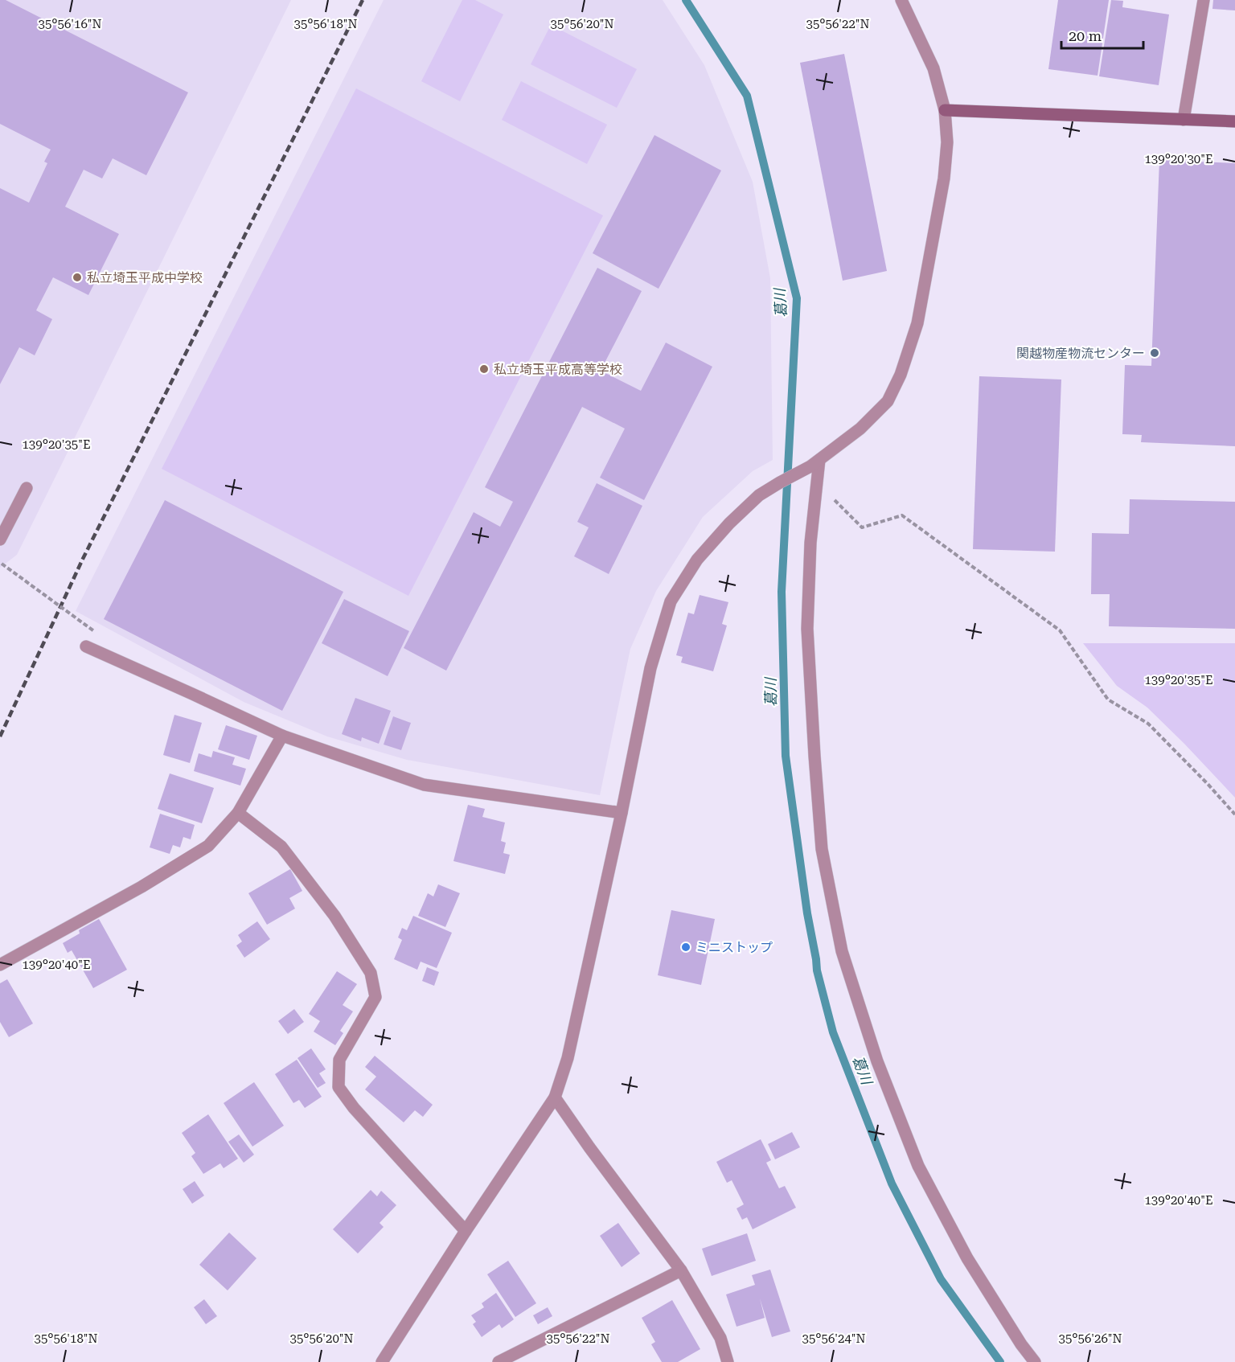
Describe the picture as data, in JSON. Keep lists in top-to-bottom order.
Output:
{
  "water": ["葛川"],
  "places": [
    "私立埼玉平成中学校",
    "関越物産物流センター",
    "私立埼玉平成高等学校",
    "ミニストップ"
  ],
  "scale_bar": "20 m",
  "coordinates": [
    "35°56'16\"N",
    "35°56'18\"N",
    "35°56'20\"N",
    "35°56'22\"N",
    "139°20'30\"E",
    "139°20'35\"E",
    "139°20'40\"E",
    "35°56'24\"N",
    "35°56'26\"N"
  ]
}
